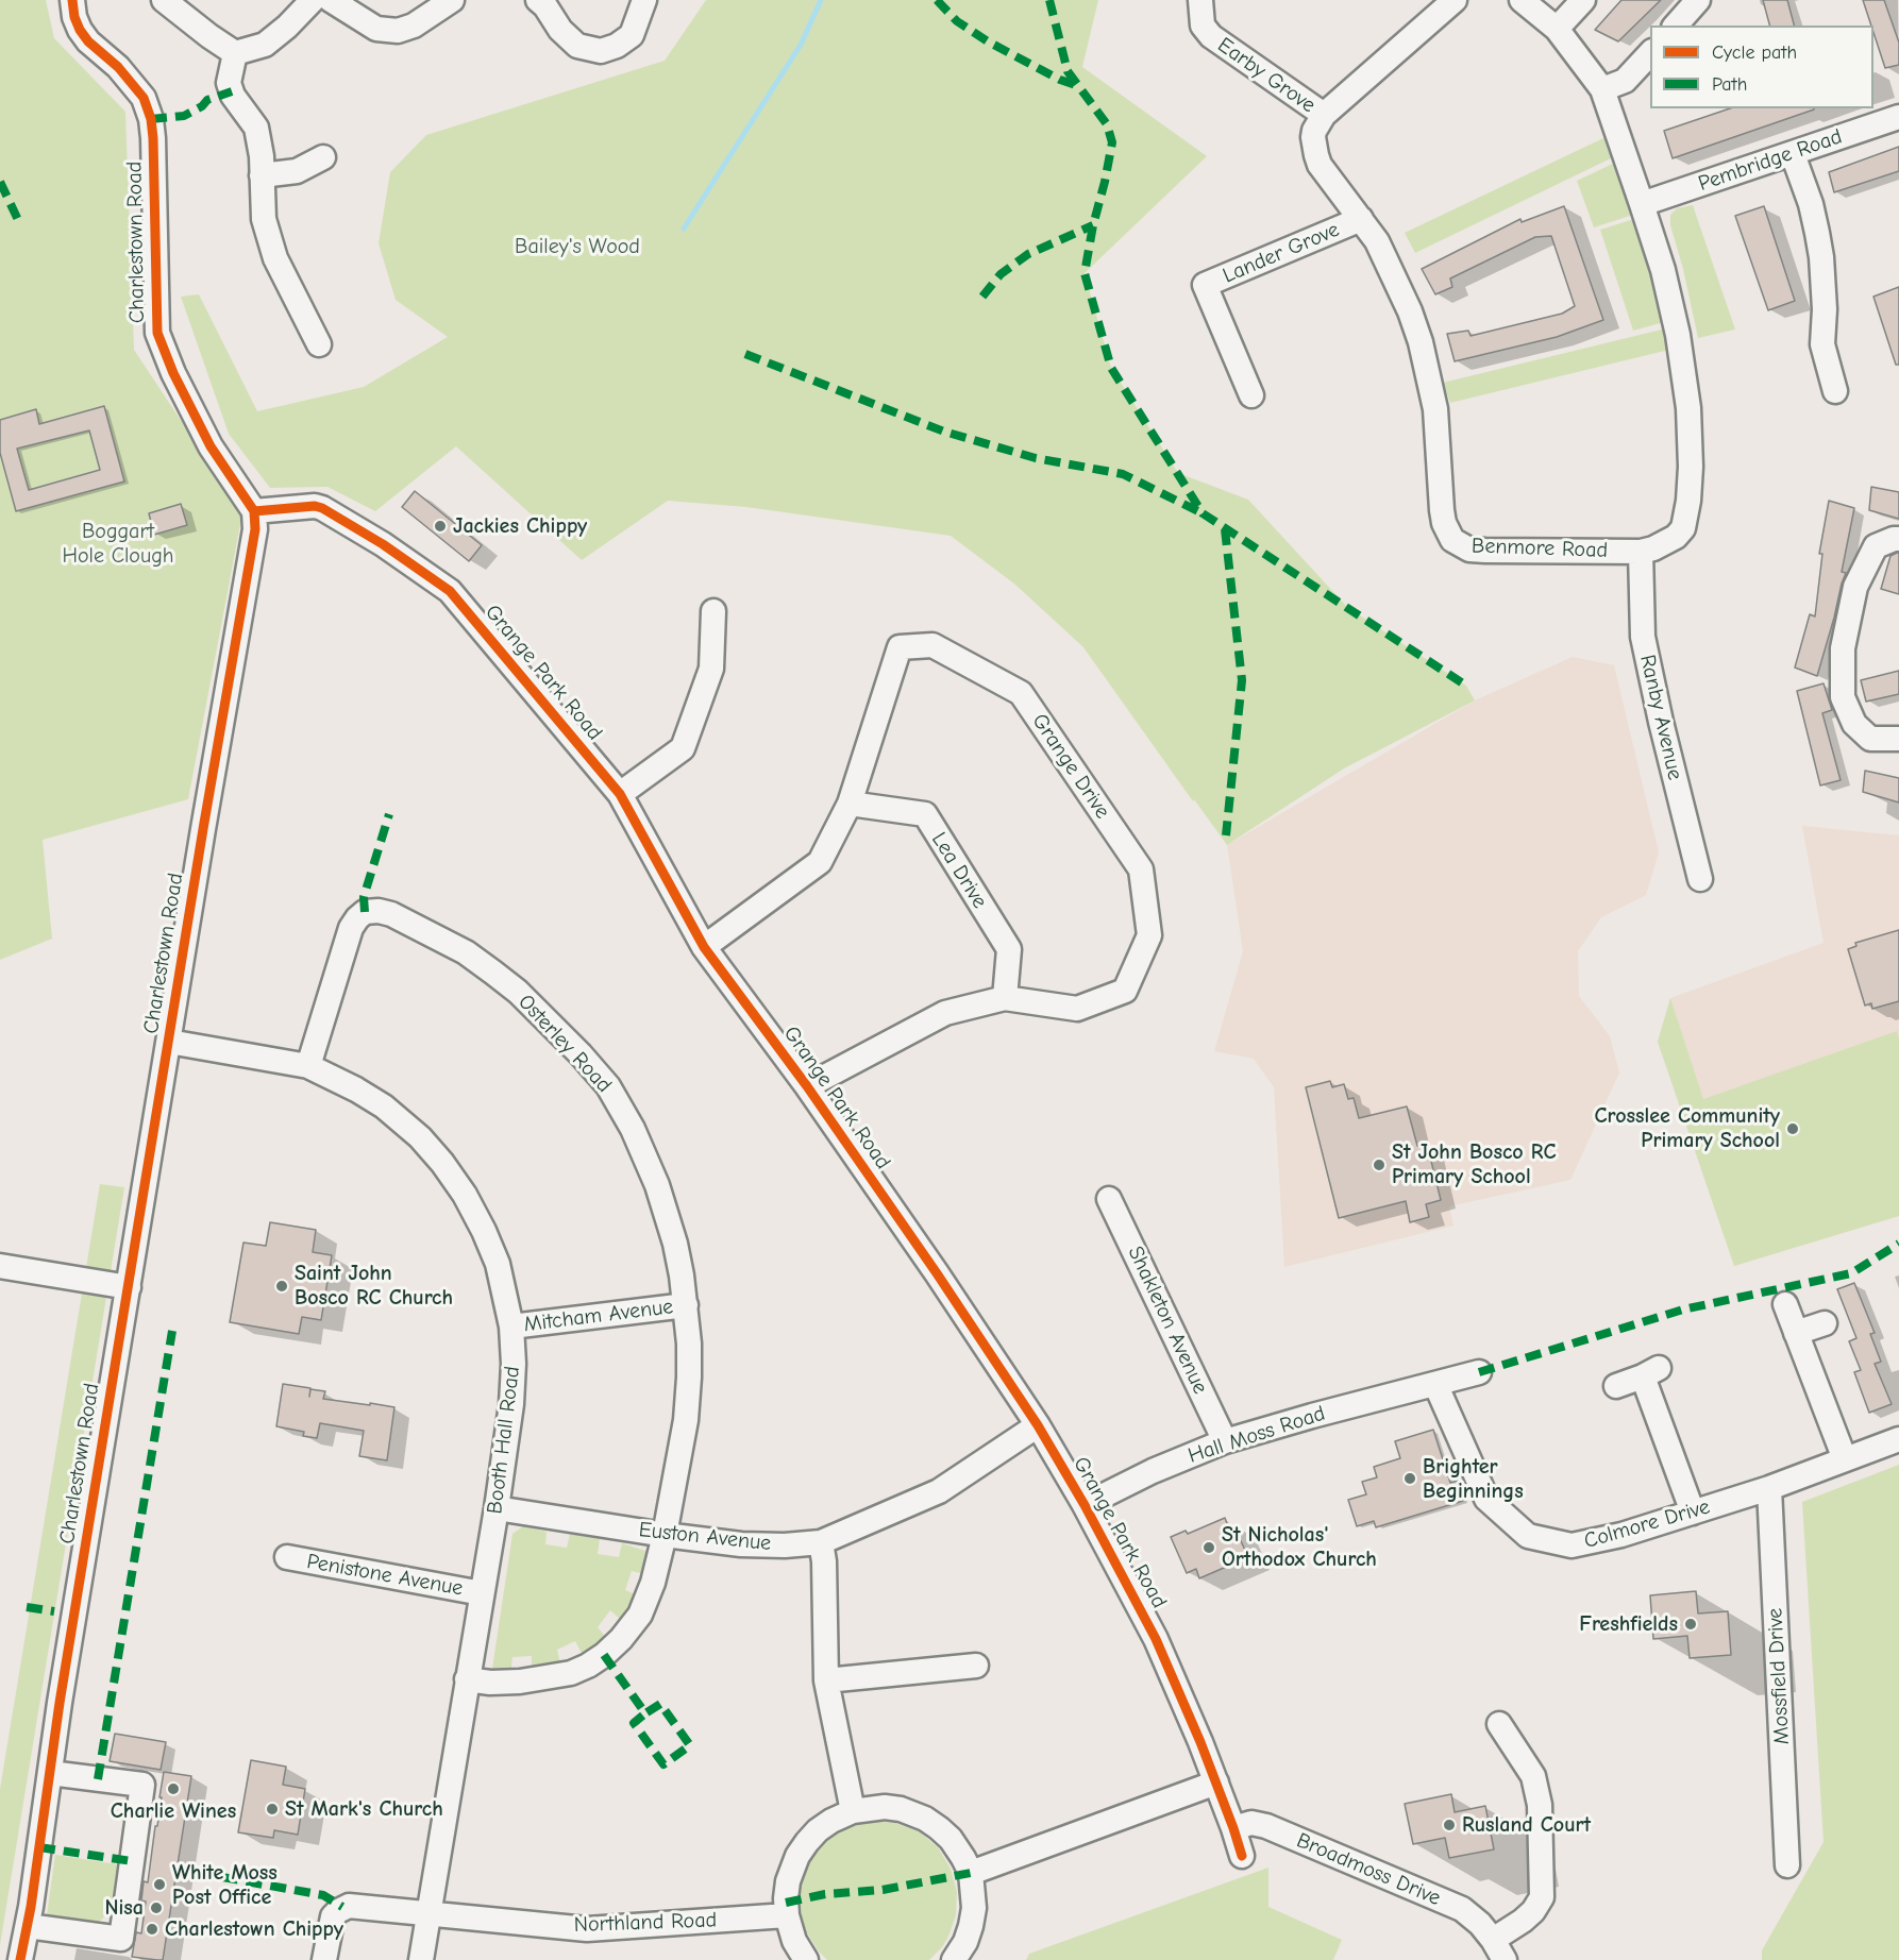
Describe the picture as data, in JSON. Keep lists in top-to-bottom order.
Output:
{
  "streets": {
    "street": [
      "Earby Grove",
      "Pembridge Road",
      "Charlestown Road",
      "Lander Grove",
      "Benmore Road",
      "Grange Park Road",
      "Ranby Avenue",
      "Grange Drive",
      "Lea Drive",
      "Osterley Road",
      "Mitcham Avenue",
      "Shakleton Avenue",
      "Hall Moss Road",
      "Booth Hall Road",
      "Colmore Drive",
      "Euston Avenue",
      "Penistone Avenue",
      "Mossfield Drive",
      "Broadmoss Drive",
      "Northland Road"
    ]
  },
  "crossings": [
    ["Earby Grove", "Benmore Road"],
    ["Pembridge Road", "Benmore Road"],
    ["Charlestown Road", "Grange Park Road"],
    ["Charlestown Road", "Booth Hall Road"],
    ["Lander Grove", "Benmore Road"],
    ["Benmore Road", "Ranby Avenue"],
    ["Grange Park Road", "Grange Drive"],
    ["Grange Park Road", "Hall Moss Road"],
    ["Grange Park Road", "Euston Avenue"],
    ["Grange Park Road", "Broadmoss Drive"],
    ["Grange Drive", "Lea Drive"],
    ["Osterley Road", "Mitcham Avenue"],
    ["Osterley Road", "Booth Hall Road"],
    ["Osterley Road", "Euston Avenue"],
    ["Mitcham Avenue", "Booth Hall Road"],
    ["Shakleton Avenue", "Hall Moss Road"],
    ["Hall Moss Road", "Colmore Drive"],
    ["Booth Hall Road", "Euston Avenue"],
    ["Booth Hall Road", "Penistone Avenue"],
    ["Booth Hall Road", "Northland Road"],
    ["Colmore Drive", "Mossfield Drive"]
  ],
  "parks": ["Bailey's Wood", "Boggart Hole Clough"],
  "places": [
    "Jackies Chippy",
    "Crosslee Community Primary School",
    "St John Bosco RC Primary School",
    "Saint John Bosco RC Church",
    "Brighter Beginnings",
    "St Nicholas' Orthodox Church",
    "Freshfields",
    "Charlie Wines",
    "St Mark's Church",
    "Rusland Court",
    "White Moss Post Office",
    "Nisa",
    "Charlestown Chippy"
  ],
  "legend": ["Cycle path", "Path"]
}
